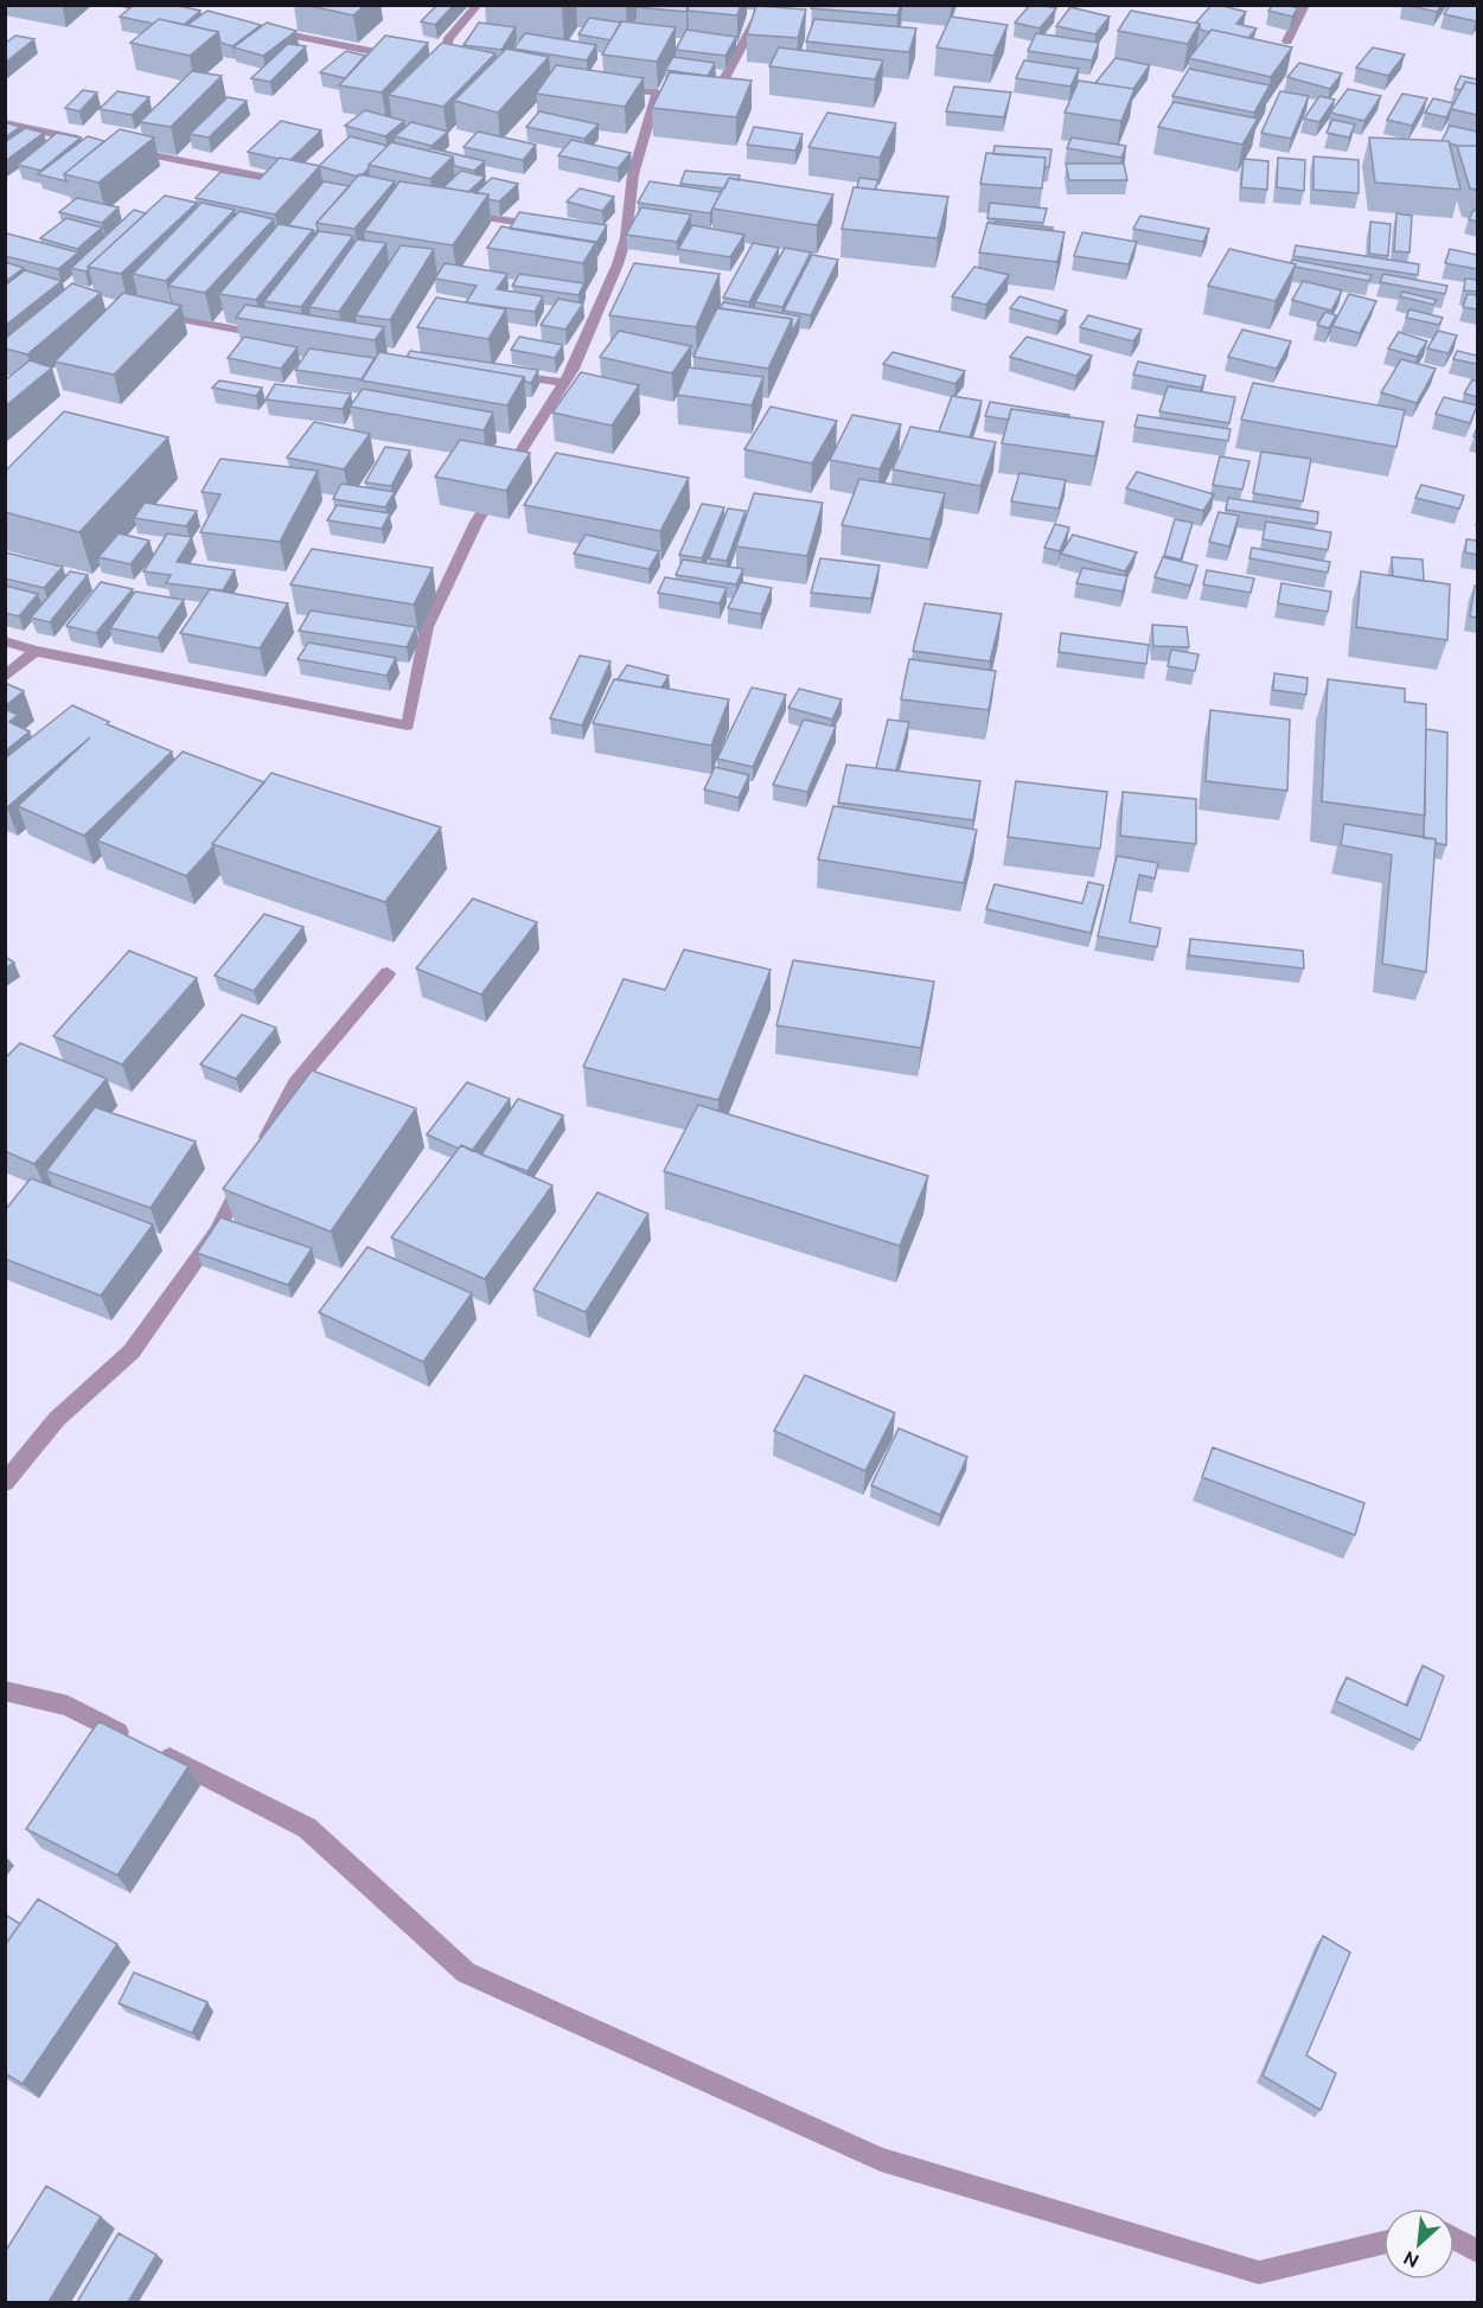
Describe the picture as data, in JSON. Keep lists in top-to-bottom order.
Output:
{
  "north": "bottom left"
}
